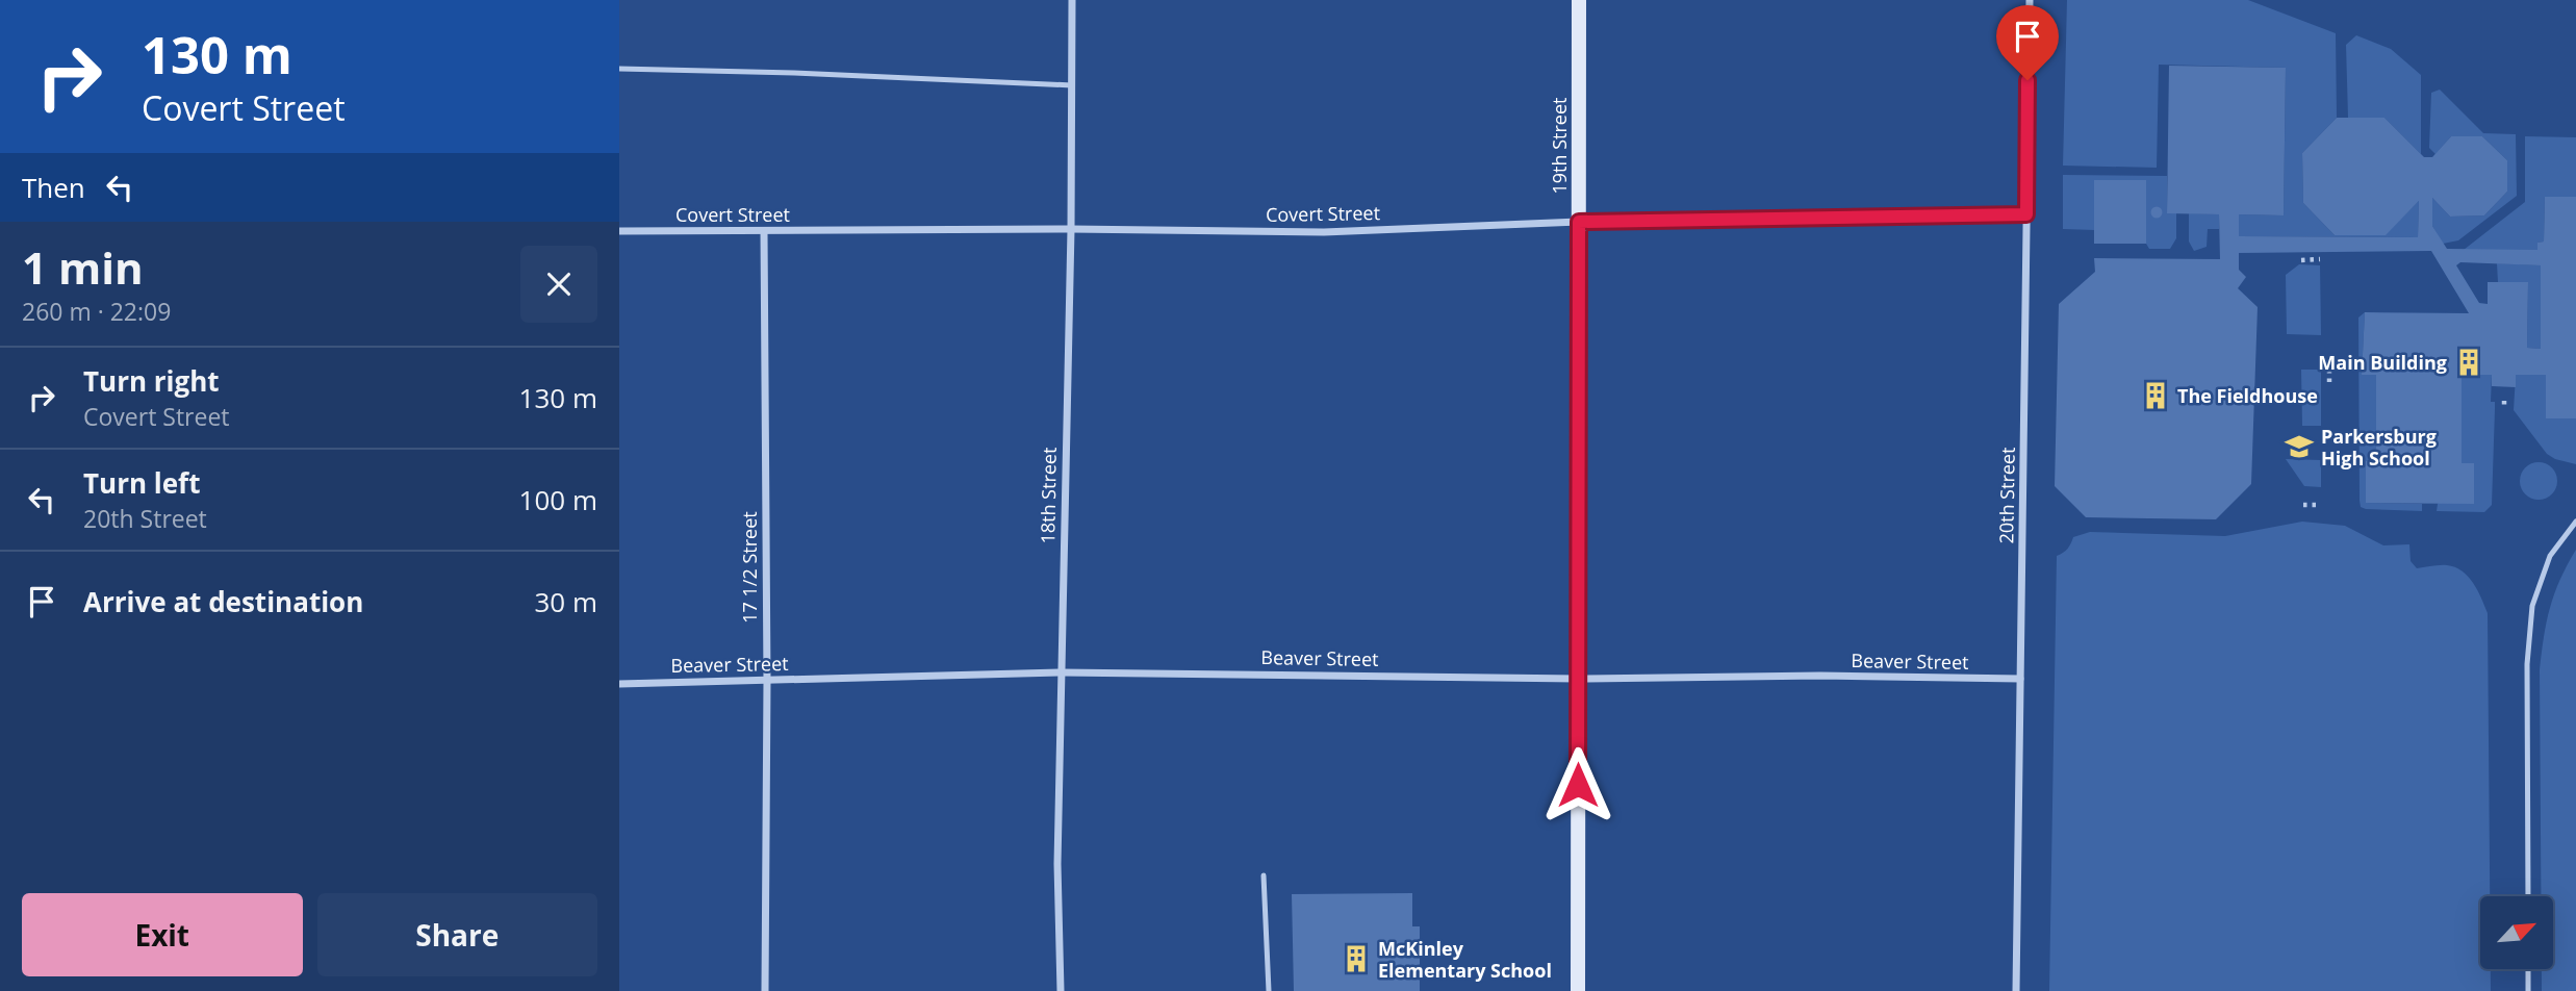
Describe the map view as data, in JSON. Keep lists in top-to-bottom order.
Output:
{
  "streets": {
    "street": [
      "19th Street",
      "Covert Street",
      "18th Street",
      "20th Street",
      "17 1/2 Street",
      "Beaver Street"
    ]
  },
  "crossings": [
    ["19th Street", "Covert Street"],
    ["19th Street", "Beaver Street"],
    ["Covert Street", "18th Street"],
    ["Covert Street", "20th Street"],
    ["Covert Street", "17 1/2 Street"],
    ["18th Street", "Beaver Street"],
    ["20th Street", "Beaver Street"],
    ["17 1/2 Street", "Beaver Street"]
  ],
  "places": {
    "building": ["Main Building", "The Fieldhouse", "McKinley Elementary School"],
    "school or university": ["Parkersburg High School"]
  },
  "north": "top right",
  "page": {
    "turn": ["130 m", "Covert Street"],
    "then": "Then",
    "heading": ["1 min", "260 m · 22:09"],
    "list": [
      {
        "name": "Turn right",
        "note": "Covert Street",
        "value": "130 m"
      },
      {
        "name": "Turn left",
        "note": "20th Street",
        "value": "100 m"
      },
      {
        "name": "Arrive at destination",
        "value": "30 m"
      }
    ],
    "buttons": ["Exit", "Share"]
  }
}
